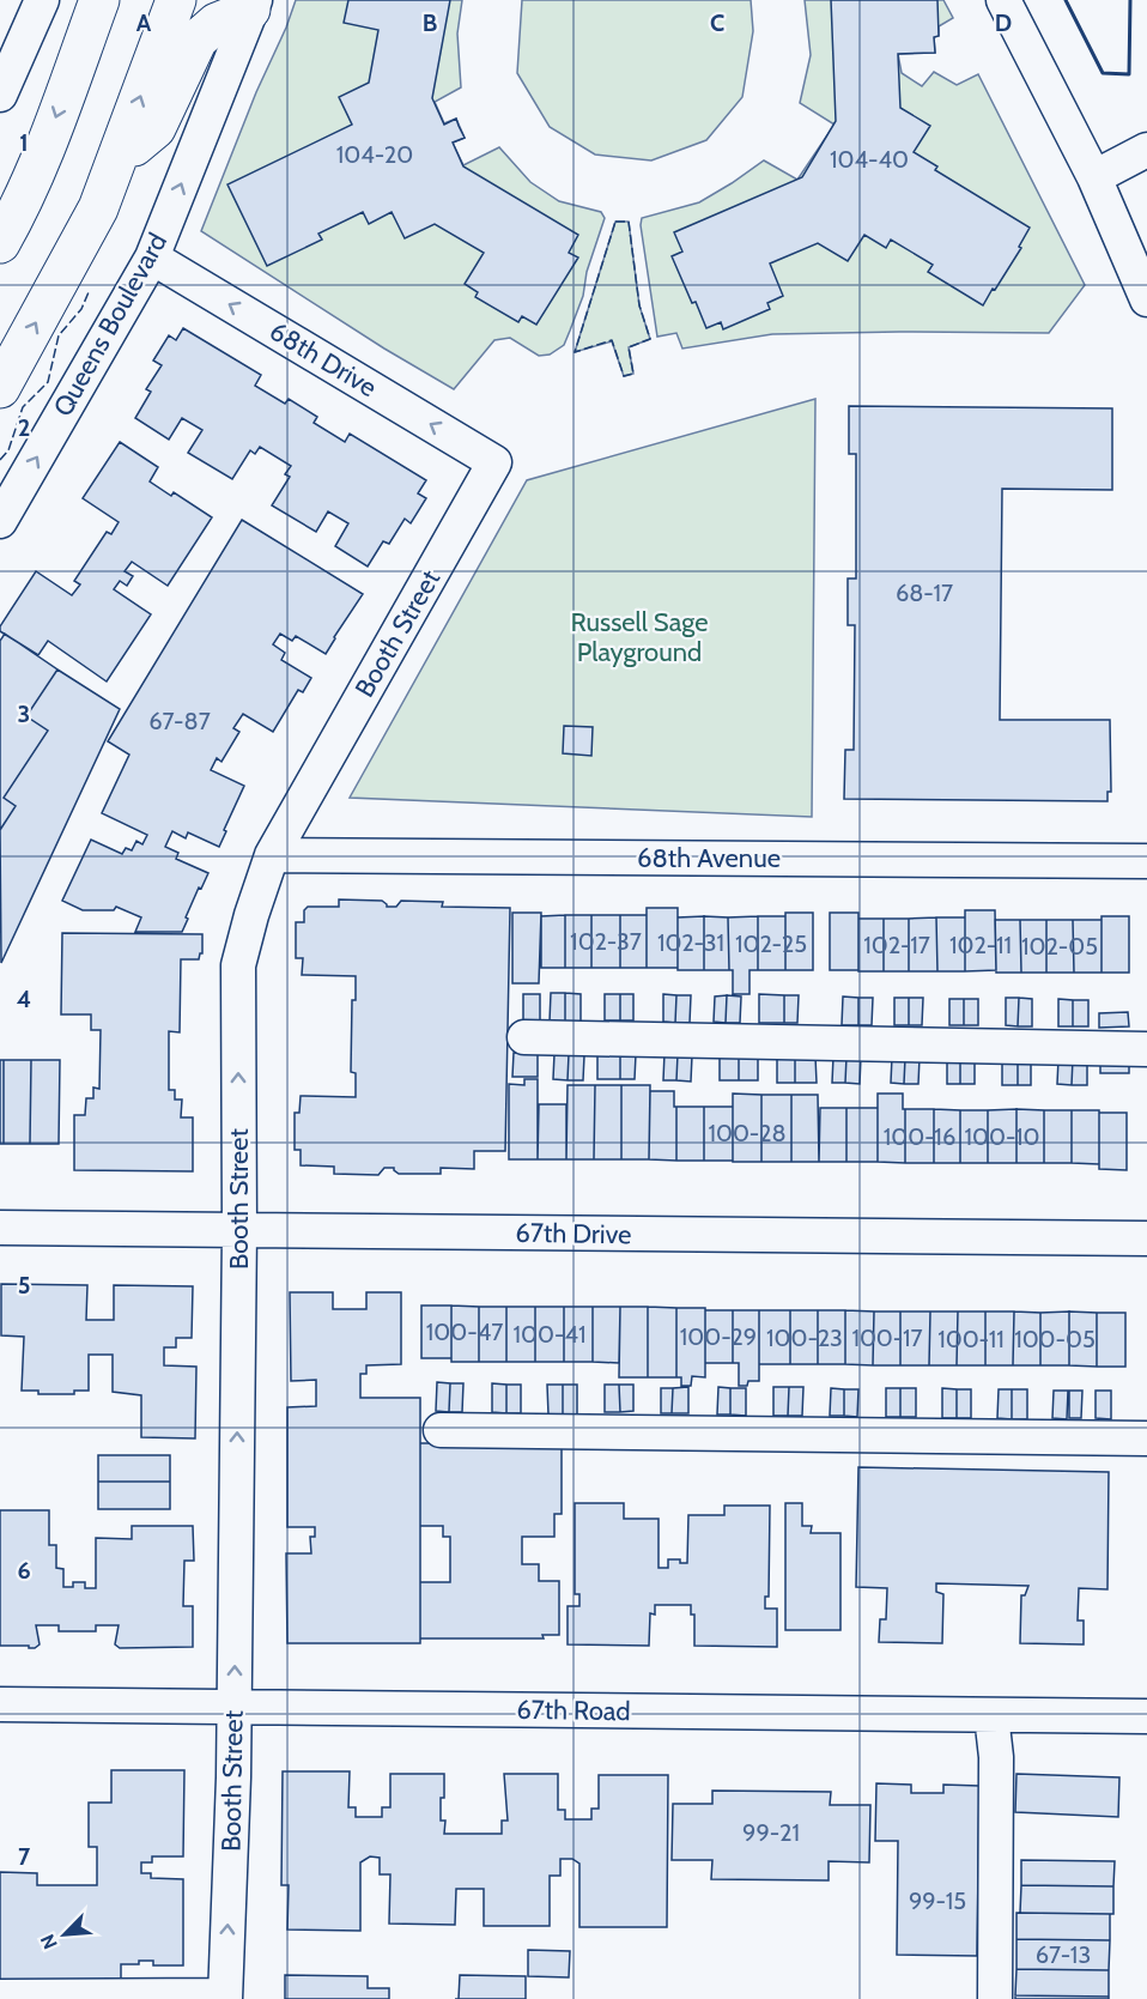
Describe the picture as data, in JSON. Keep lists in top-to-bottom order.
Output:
{
  "streets": {
    "street": [
      "Queens Boulevard",
      "68th Drive",
      "Booth Street",
      "68th Avenue",
      "67th Drive",
      "67th Road"
    ]
  },
  "crossings": [
    ["Queens Boulevard", "68th Drive"],
    ["68th Drive", "Booth Street"],
    ["Booth Street", "68th Avenue"],
    ["Booth Street", "67th Drive"],
    ["Booth Street", "67th Road"]
  ],
  "one_way": ["Queens Boulevard", "68th Drive", "Booth Street"],
  "parks": ["Russell Sage Playground"],
  "house_numbers": [
    "104-20",
    "104-40",
    "68-17",
    "67-87",
    "102-37",
    "102-31",
    "102-25",
    "102-17",
    "102-11",
    "102-05",
    "100-28",
    "100-16",
    "100-10",
    "100-47",
    "100-41",
    "100-29",
    "100-23",
    "100-17",
    "100-11",
    "100-05",
    "99-21",
    "99-15",
    "67-13"
  ],
  "north": "bottom left",
  "grid": {
    "columns": [
      "A",
      "B",
      "C",
      "D"
    ],
    "rows": [
      "1",
      "2",
      "3",
      "4",
      "5",
      "6",
      "7"
    ]
  }
}
